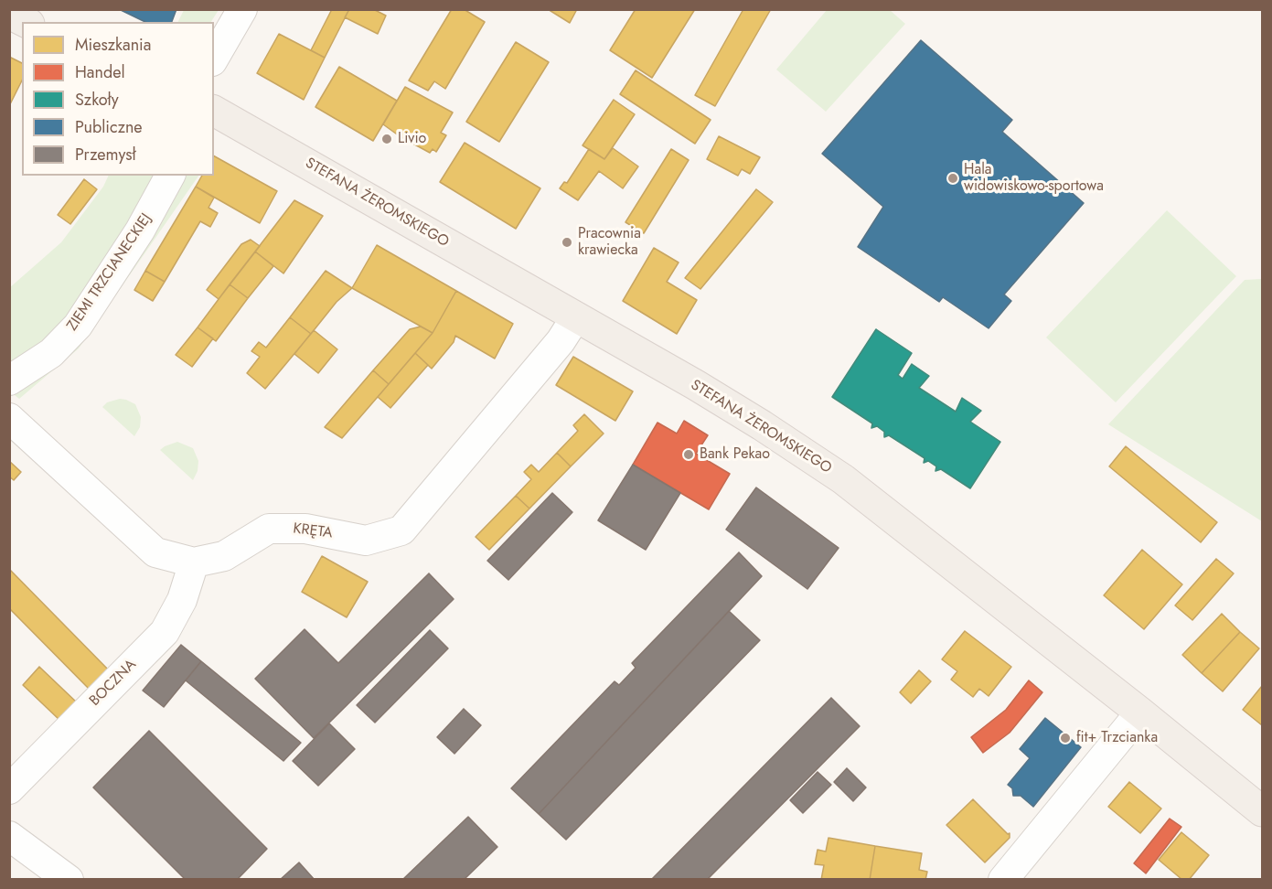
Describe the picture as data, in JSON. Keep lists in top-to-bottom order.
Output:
{
  "streets": {
    "main road": ["STEFANA ŻEROMSKIEGO"],
    "street": ["ZIEMI TRZCIANECKIEJ", "KRĘTA", "BOCZNA"]
  },
  "crossings": [
    ["STEFANA ŻEROMSKIEGO", "KRĘTA"],
    ["KRĘTA", "BOCZNA"]
  ],
  "places": [
    "Livio",
    "Hala widowiskowo-sportowa",
    "Pracownia krawiecka",
    "Bank Pekao",
    "fit+ Trzcianka"
  ],
  "legend": [
    "Mieszkania",
    "Handel",
    "Szkoły",
    "Publiczne",
    "Przemysł"
  ]
}
